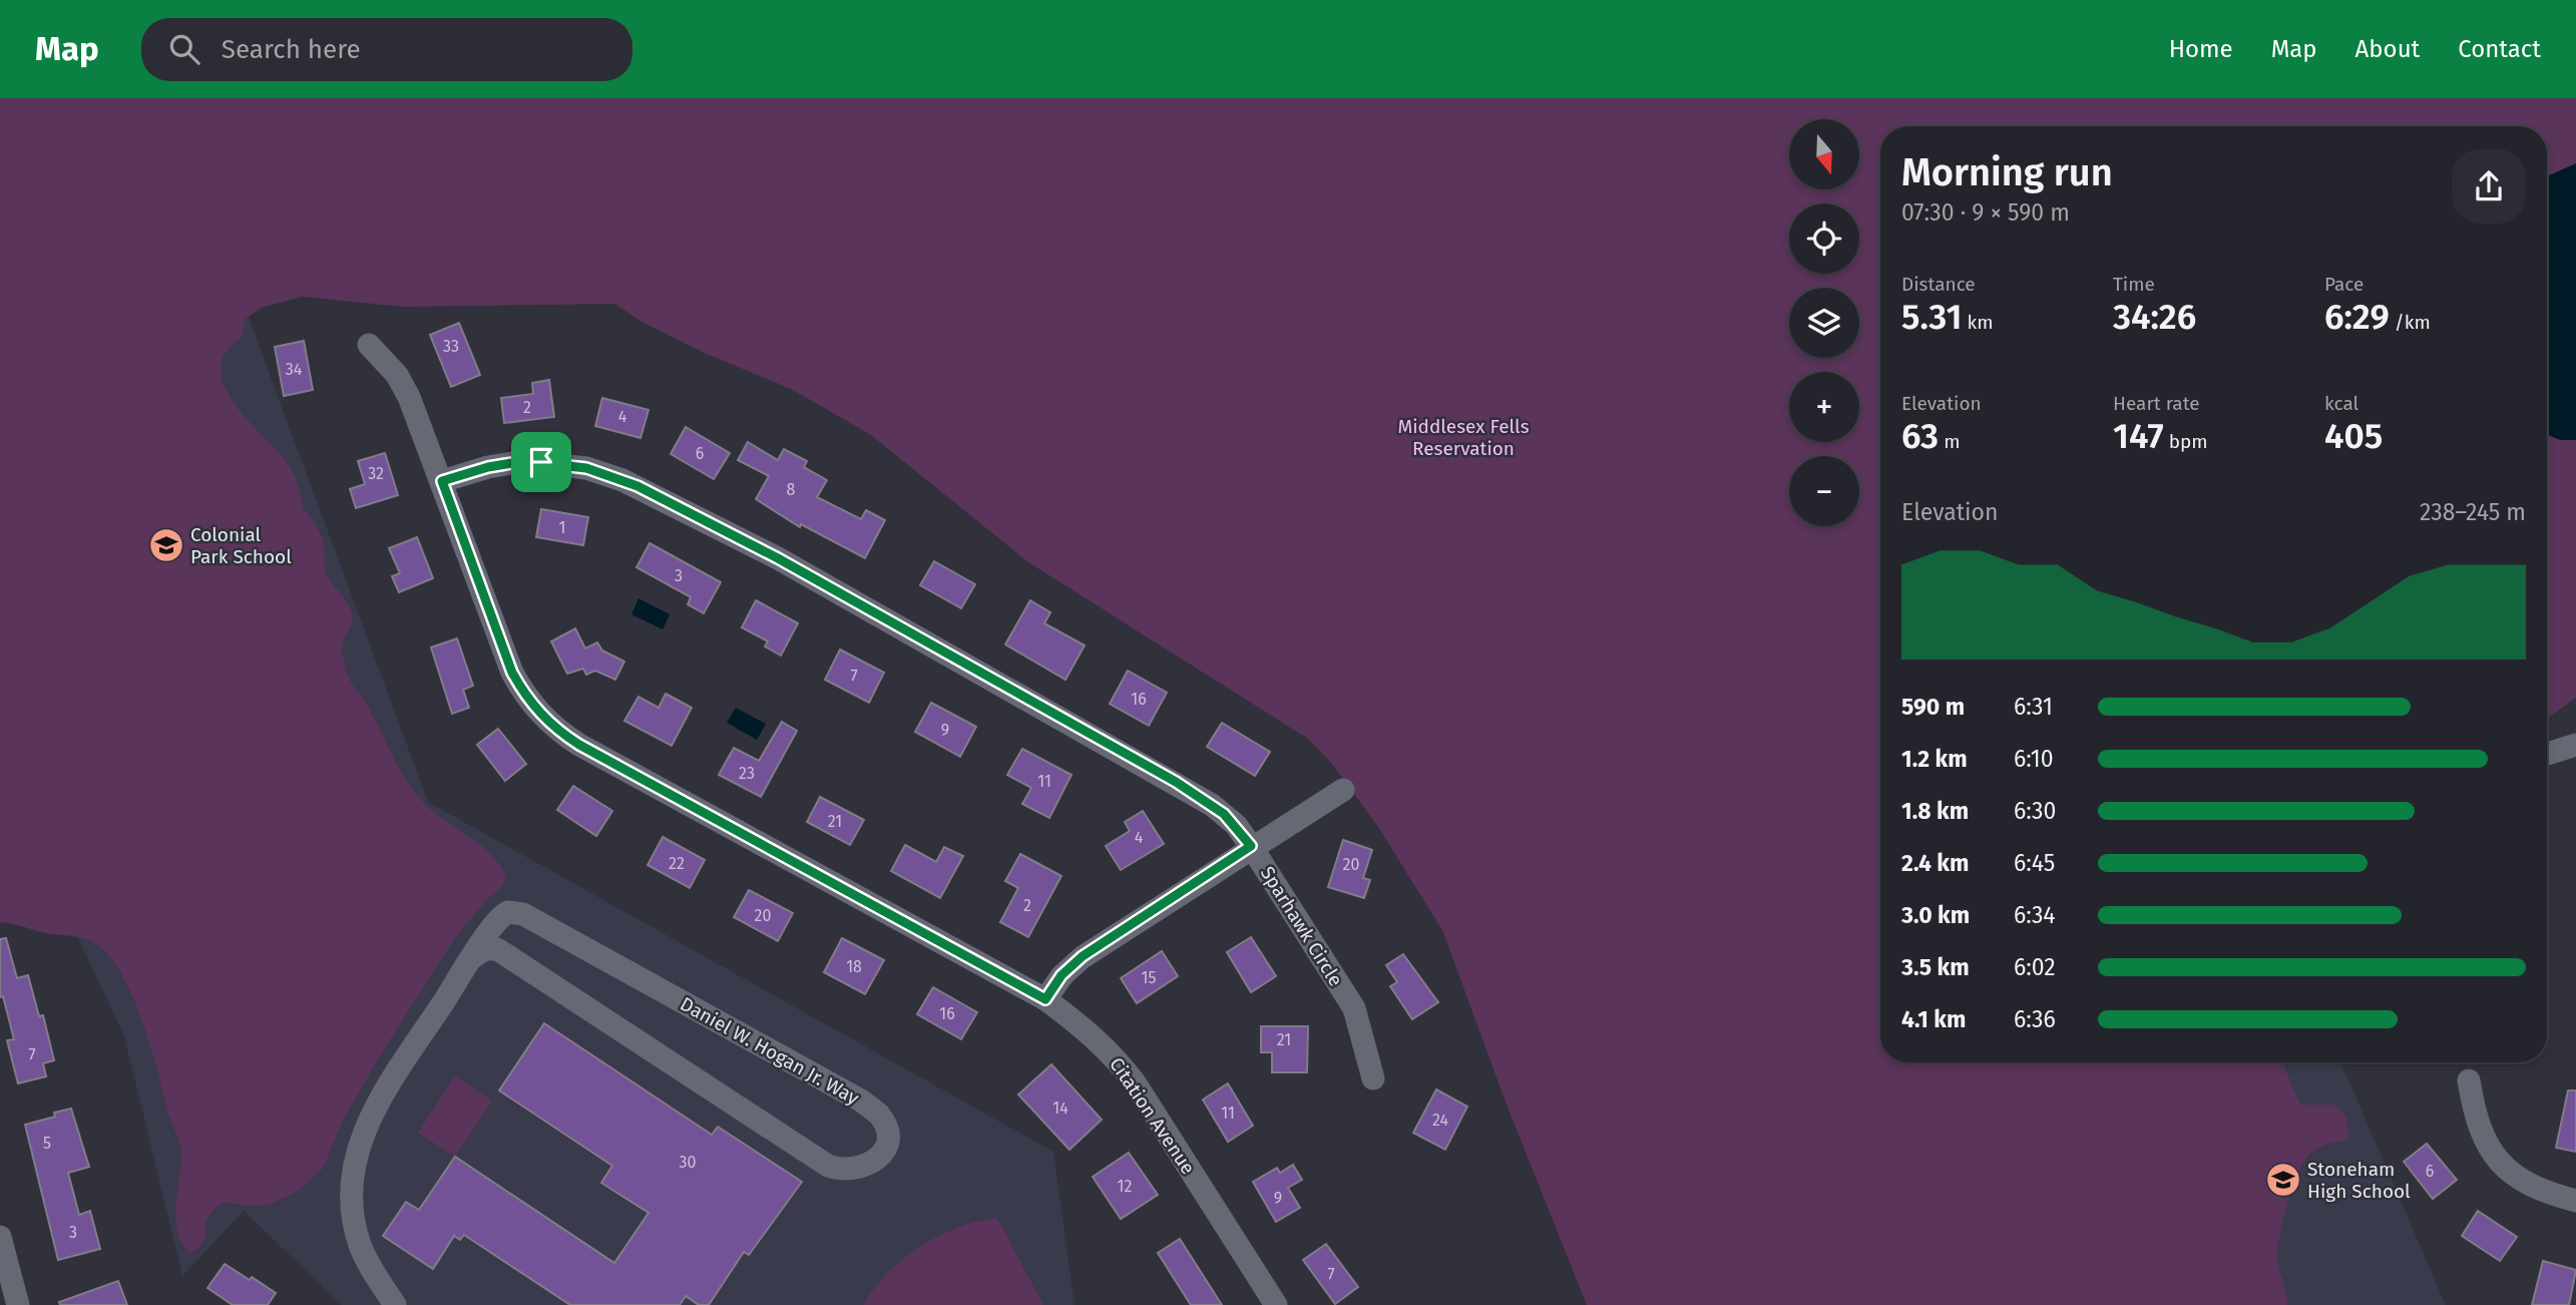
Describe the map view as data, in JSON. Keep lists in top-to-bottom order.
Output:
{
  "streets": {
    "street": ["Sparhawk Circle", "Daniel W. Hogan Jr. Way", "Citation Avenue"]
  },
  "crossings": [
    ["Sparhawk Circle", "Citation Avenue"]
  ],
  "parks": ["Middlesex Fells Reservation"],
  "places": {
    "school or university": ["Colonial Park School", "Stoneham High School"]
  },
  "house_numbers": [
    "33",
    "34",
    "2",
    "4",
    "6",
    "32",
    "8",
    "1",
    "3",
    "7",
    "16",
    "9",
    "23",
    "11",
    "21",
    "4",
    "22",
    "20",
    "2",
    "20",
    "18",
    "15",
    "16",
    "21",
    "7",
    "14",
    "11",
    "24",
    "5",
    "30",
    "6",
    "12",
    "9",
    "3",
    "7"
  ],
  "north": "bottom",
  "page": {
    "header": "Map",
    "search": "Search here",
    "nav": [
      "Home",
      "Map",
      "About",
      "Contact"
    ],
    "map_buttons": ["+", "−"],
    "heading": ["Morning run", "07:30 · 9 × 590 m"],
    "stats": [
      ["Distance", "5.31 km"],
      ["Time", "34:26"],
      ["Pace", "6:29 /km"],
      ["Elevation", "63 m"],
      ["Heart rate", "147 bpm"],
      ["kcal", "405"]
    ],
    "chart": ["Elevation", "238–245 m"],
    "list": [
      {
        "name": "590 m",
        "note": "6:31"
      },
      {
        "name": "1.2 km",
        "note": "6:10"
      },
      {
        "name": "1.8 km",
        "note": "6:30"
      },
      {
        "name": "2.4 km",
        "note": "6:45"
      },
      {
        "name": "3.0 km",
        "note": "6:34"
      },
      {
        "name": "3.5 km",
        "note": "6:02"
      },
      {
        "name": "4.1 km",
        "note": "6:36"
      }
    ]
  }
}
